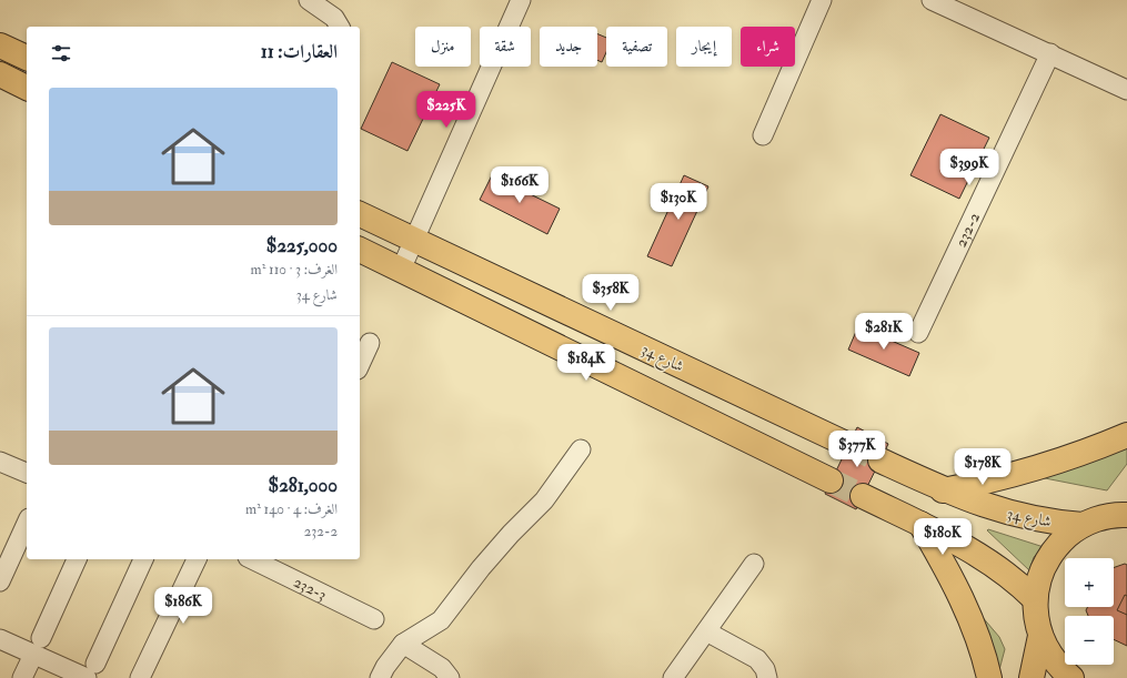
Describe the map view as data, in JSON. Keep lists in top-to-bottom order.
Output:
{
  "streets": {
    "main road": ["شارع 34"],
    "street": ["232-2", "232-3"]
  },
  "page": {
    "chip": [
      "شراء",
      "إيجار",
      "تصفية",
      "جديد",
      "شقة",
      "منزل"
    ],
    "heading": "العقارات: 11",
    "list": [
      {
        "name": "$225,000",
        "note": "الغرف: 3 · 110 m² · شارع 34"
      },
      {
        "name": "$281,000",
        "note": "الغرف: 4 · 140 m² · 232-2"
      }
    ],
    "price": [
      "$225K",
      "$399K",
      "$166K",
      "$130K",
      "$358K",
      "$281K",
      "$184K",
      "$377K",
      "$178K",
      "$180K",
      "$186K"
    ],
    "map_buttons": ["+", "−"]
  }
}
